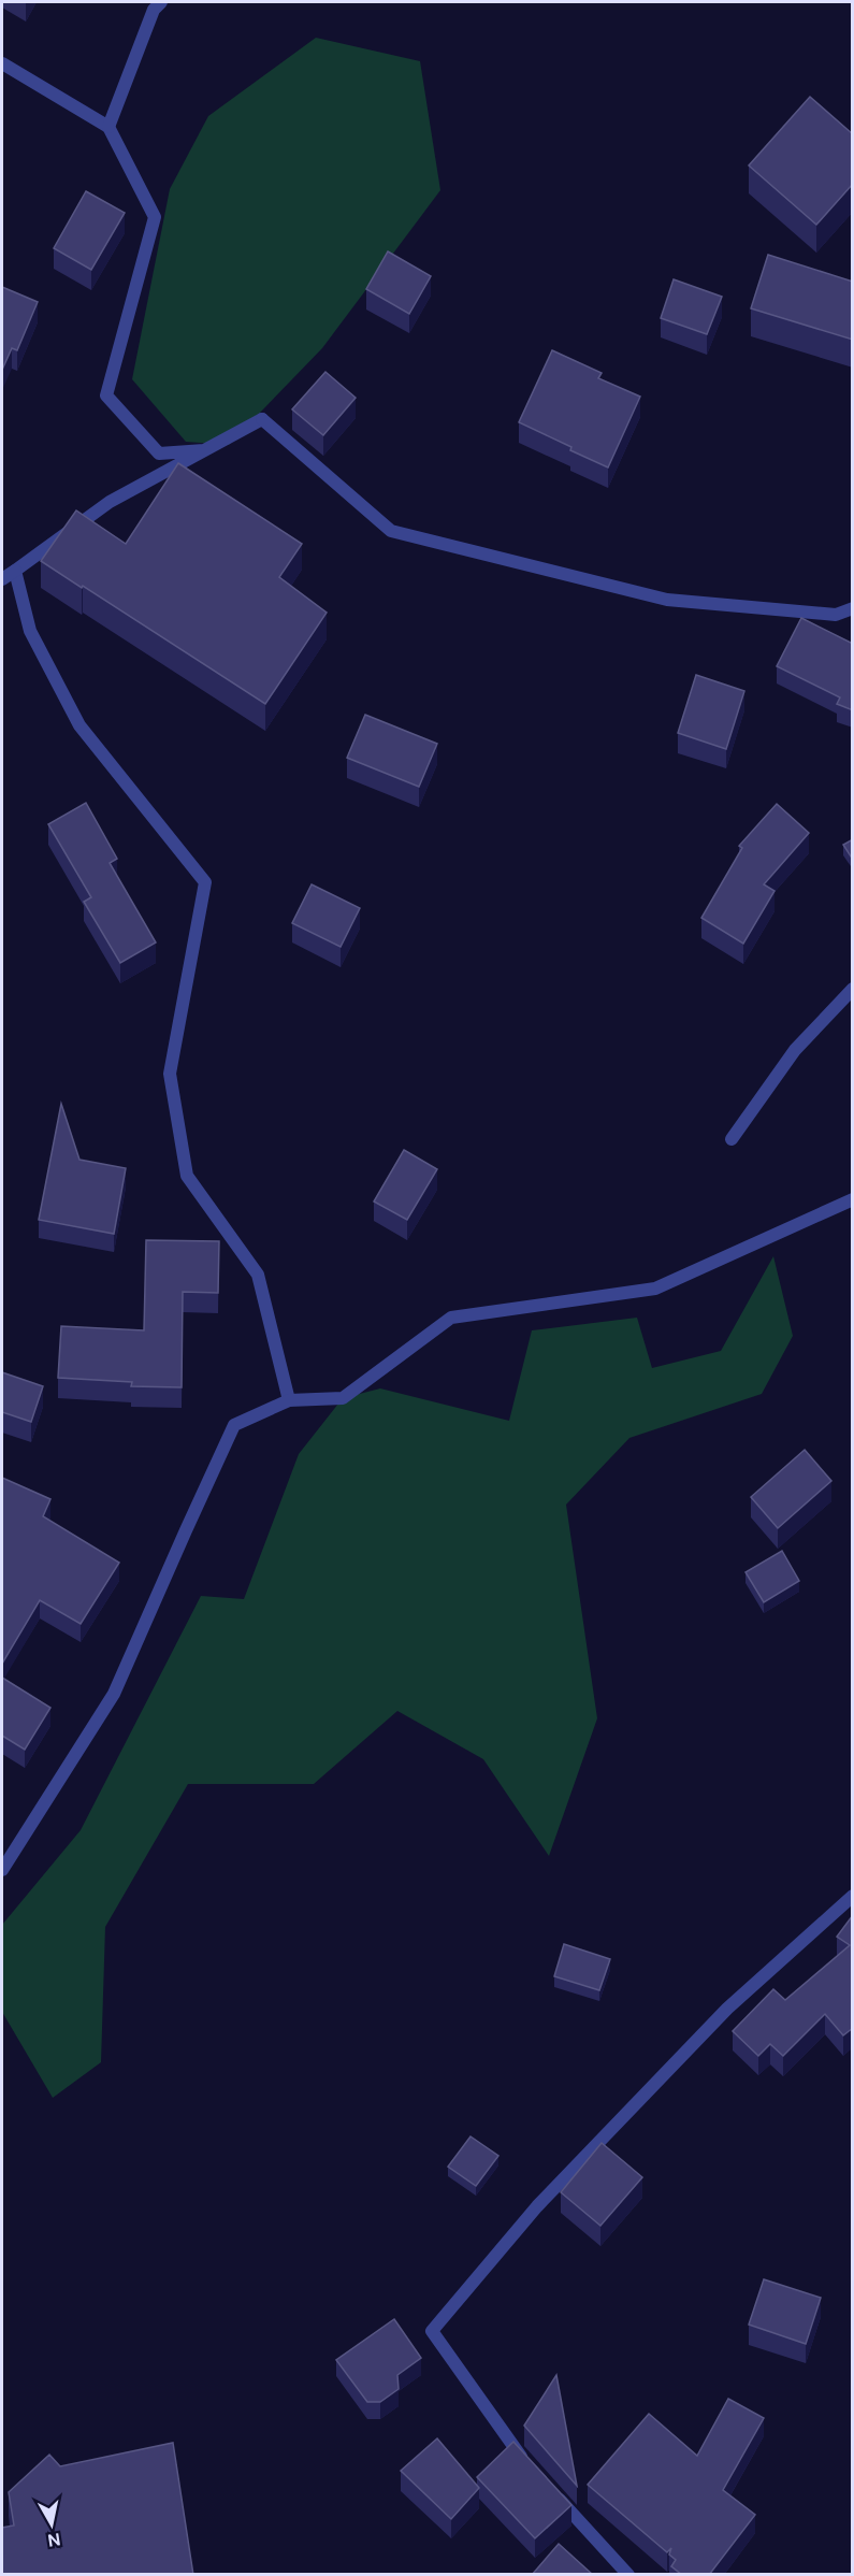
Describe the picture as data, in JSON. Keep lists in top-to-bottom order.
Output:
{
  "north": "bottom"
}
